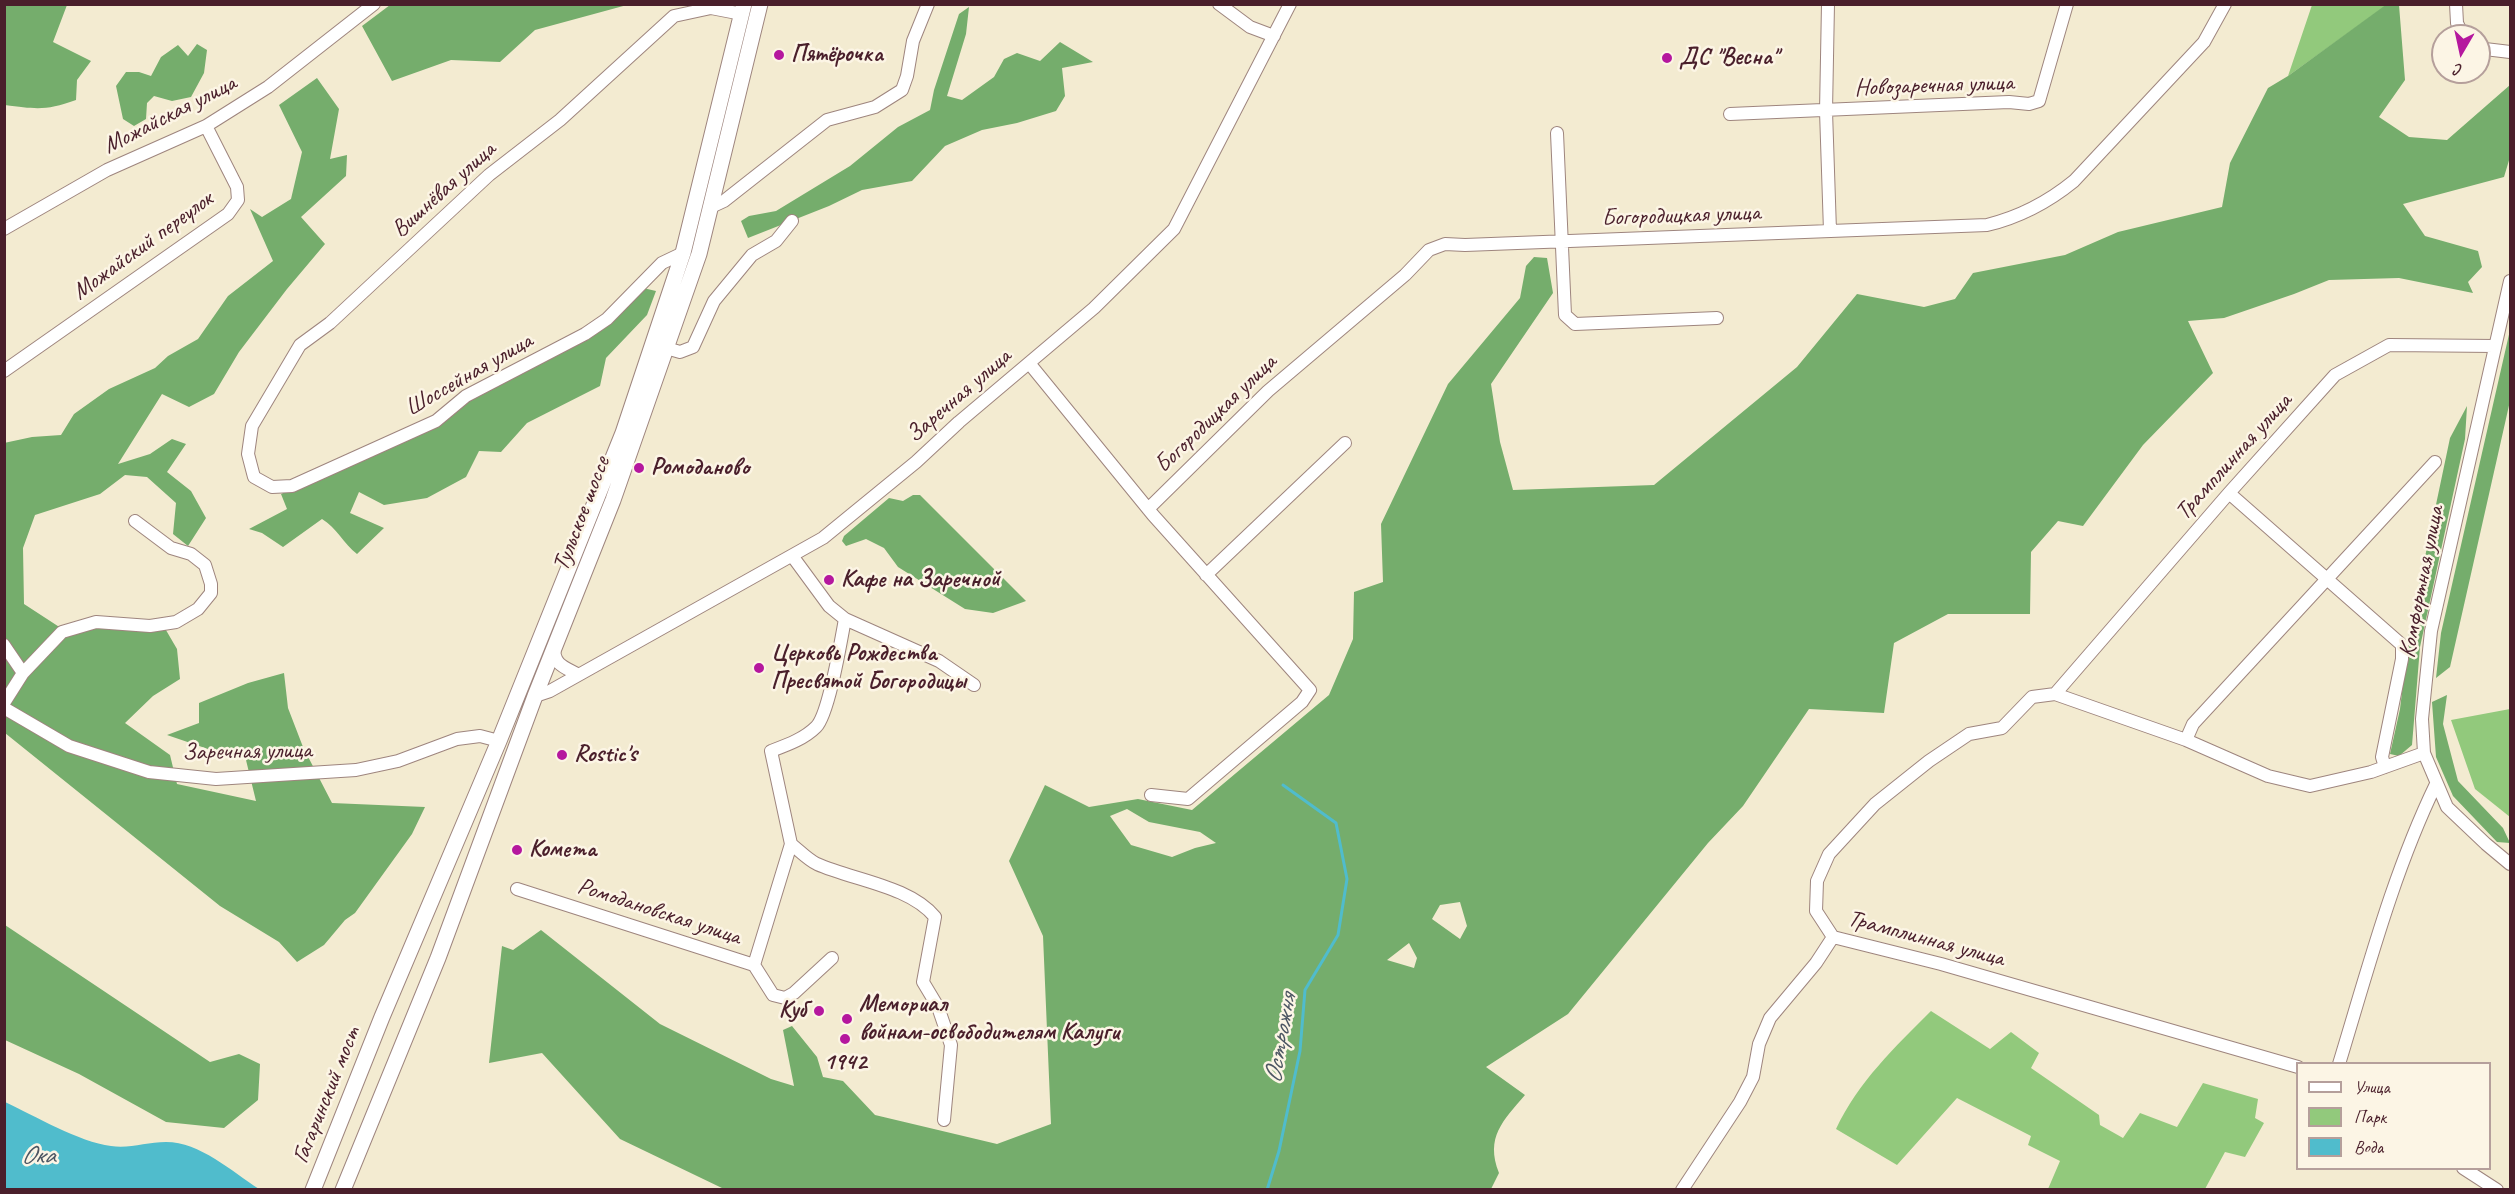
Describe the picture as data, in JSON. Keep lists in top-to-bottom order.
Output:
{
  "streets": {
    "main road": ["Тульское шоссе", "Гагаринский мост"],
    "street": [
      "Новозаречная улица",
      "Можайская улица",
      "Вишнёвая улица",
      "Богородицкая улица",
      "Можайский переулок",
      "Шоссейная улица",
      "Заречная улица",
      "Трамплинная улица",
      "Комфортная улица",
      "Ромодановская улица"
    ]
  },
  "crossings": [
    ["Можайская улица", "Можайский переулок"],
    ["Вишнёвая улица", "Шоссейная улица"],
    ["Вишнёвая улица", "Тульское шоссе"],
    ["Шоссейная улица", "Тульское шоссе"],
    ["Заречная улица", "Тульское шоссе"],
    ["Трамплинная улица", "Комфортная улица"],
    ["Тульское шоссе", "Гагаринский мост"]
  ],
  "water": ["Острожня", "Ока"],
  "places": [
    "Пятёрочка",
    "ДС \"Весна\"",
    "Ромоданово",
    "Кафе на Заречной",
    "Церковь Рождества Пресвятой Богородицы",
    "Rostic's",
    "Комета",
    "Куб",
    "Мемориал войнам-освободителям Калуги",
    "1942"
  ],
  "legend": ["Улица", "Парк", "Вода"],
  "north": "bottom"
}
